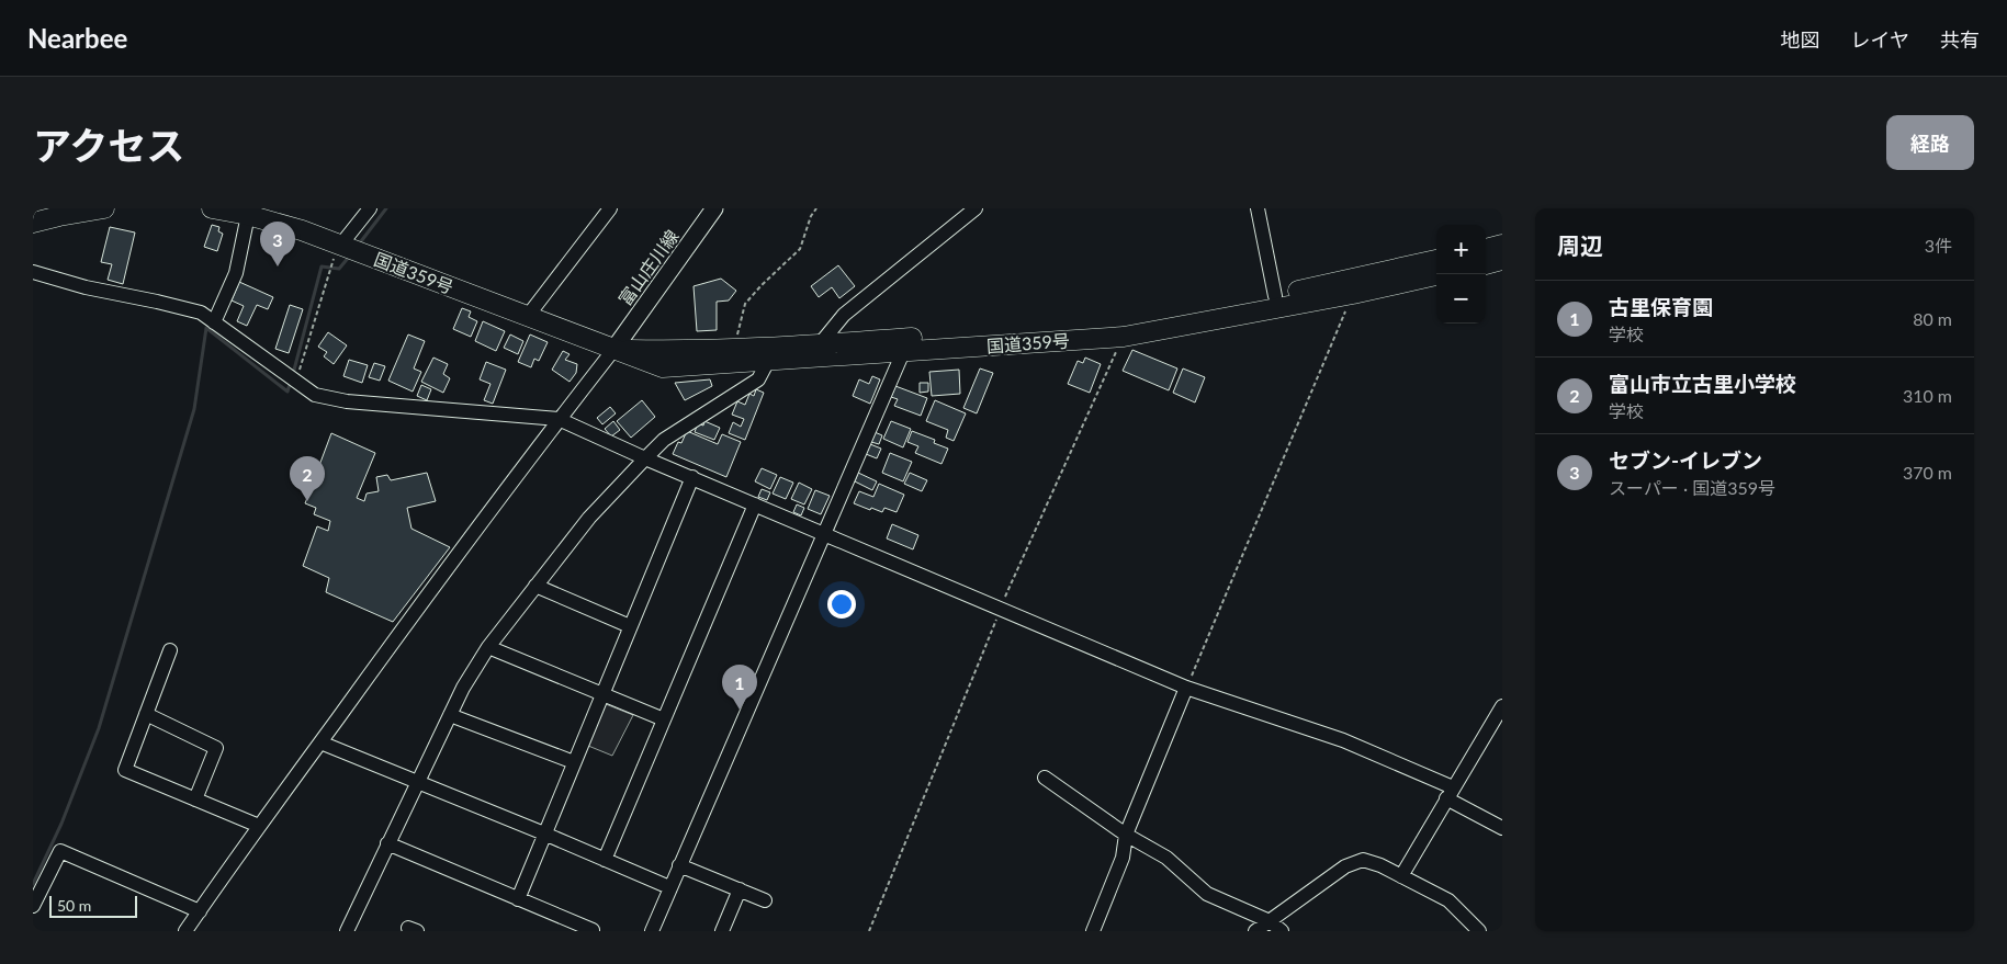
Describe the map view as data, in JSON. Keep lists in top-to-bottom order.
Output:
{
  "streets": {
    "highway": ["国道359号"],
    "main road": ["富山庄川線"]
  },
  "crossings": [
    ["富山庄川線", "国道359号"]
  ],
  "scale_bar": "50 m",
  "page": {
    "header": "Nearbee",
    "nav": ["地図", "レイヤ", "共有"],
    "title": "アクセス",
    "buttons": "経路",
    "heading": ["周辺", "3件"],
    "pins": ["3", "2", "1"],
    "map_buttons": ["+", "−"],
    "list": [
      {
        "mark": "1",
        "name": "古里保育園",
        "note": "学校",
        "value": "80 m"
      },
      {
        "mark": "2",
        "name": "富山市立古里小学校",
        "note": "学校",
        "value": "310 m"
      },
      {
        "mark": "3",
        "name": "セブン-イレブン",
        "note": "スーパー · 国道359号",
        "value": "370 m"
      }
    ],
    "scale": "50 m"
  }
}
